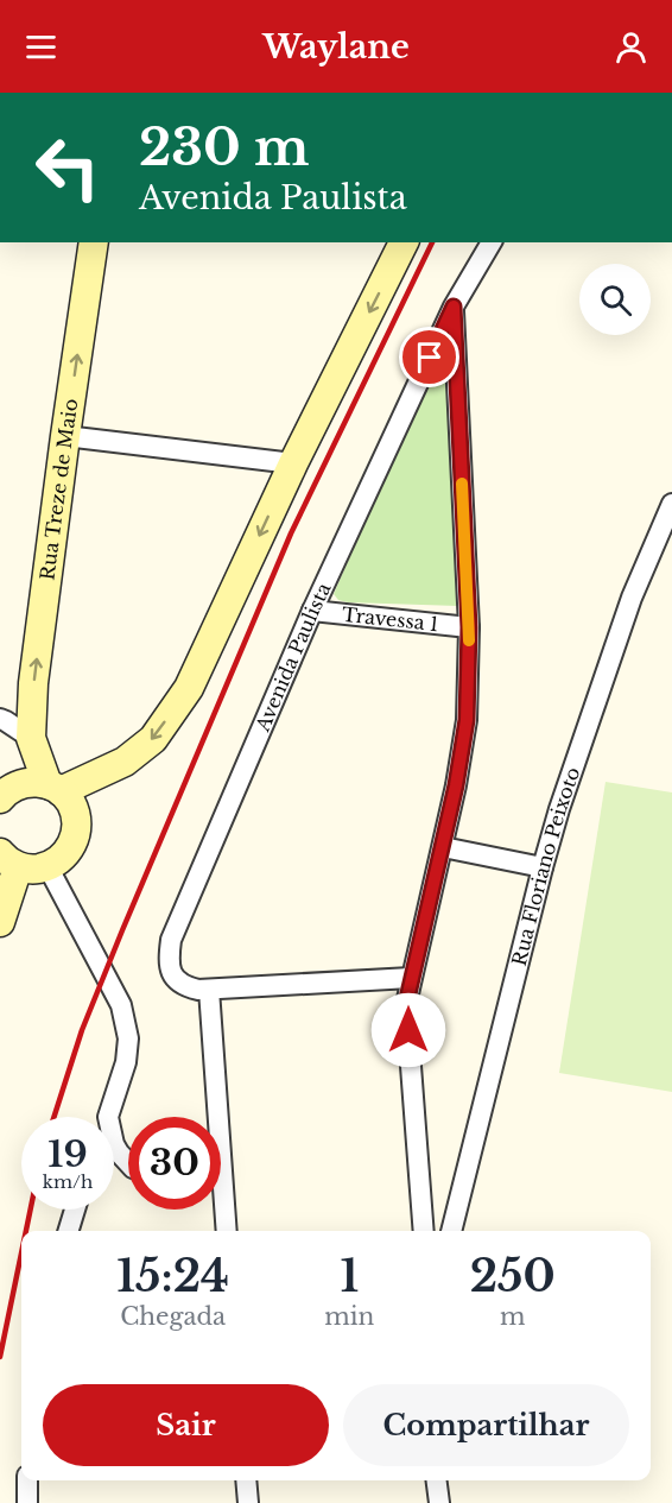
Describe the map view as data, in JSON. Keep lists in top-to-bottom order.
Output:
{
  "streets": {
    "street": [
      "Rua Treze de Maio",
      "Travessa 1",
      "Avenida Paulista",
      "Rua Floriano Peixoto"
    ]
  },
  "crossings": [
    ["Travessa 1", "Avenida Paulista"]
  ],
  "one_way": ["Rua Treze de Maio"],
  "page": {
    "header": "Waylane",
    "turn": ["230 m", "Avenida Paulista"],
    "speed": "19 km/h",
    "limit": "30",
    "eta": [
      "15:24",
      "Chegada",
      "1",
      "min",
      "250",
      "m"
    ],
    "buttons": ["Sair", "Compartilhar"]
  }
}
